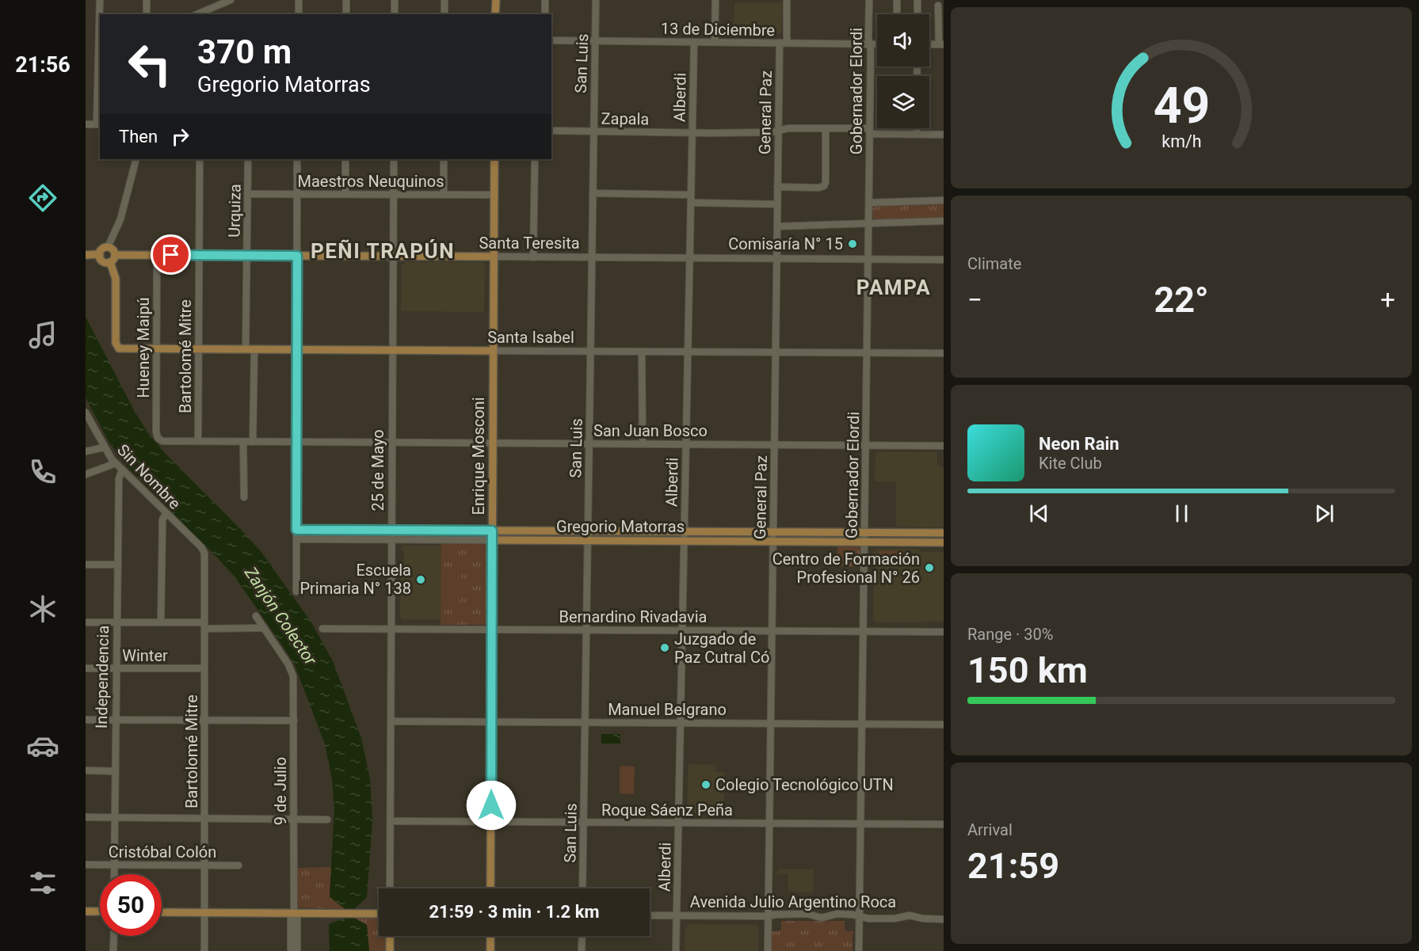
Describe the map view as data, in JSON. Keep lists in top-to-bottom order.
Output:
{
  "streets": {
    "main road": [
      "Santa Teresita",
      "Santa Isabel",
      "Enrique Mosconi",
      "Gregorio Matorras"
    ],
    "street": [
      "13 de Diciembre",
      "San Luis",
      "Gobernador Elordi",
      "Alberdi",
      "General Paz",
      "Zapala",
      "Maestros Neuquinos",
      "Urquiza",
      "Hueney Maipú",
      "Bartolomé Mitre",
      "San Juan Bosco",
      "25 de Mayo",
      "Sin Nombre",
      "Bernardino Rivadavia",
      "Winter",
      "Independencia",
      "Manuel Belgrano",
      "9 de Julio",
      "Roque Sáenz Peña",
      "Cristóbal Colón",
      "Avenida Julio Argentino Roca"
    ]
  },
  "crossings": [
    ["13 de Diciembre", "San Luis"],
    ["13 de Diciembre", "Gobernador Elordi"],
    ["13 de Diciembre", "Alberdi"],
    ["13 de Diciembre", "General Paz"],
    ["San Luis", "Zapala"],
    ["San Luis", "Santa Teresita"],
    ["San Luis", "Santa Isabel"],
    ["San Luis", "San Juan Bosco"],
    ["San Luis", "Gregorio Matorras"],
    ["San Luis", "Bernardino Rivadavia"],
    ["San Luis", "Manuel Belgrano"],
    ["San Luis", "Roque Sáenz Peña"],
    ["Gobernador Elordi", "Zapala"],
    ["Gobernador Elordi", "Santa Teresita"],
    ["Gobernador Elordi", "Santa Isabel"],
    ["Gobernador Elordi", "San Juan Bosco"],
    ["Gobernador Elordi", "Gregorio Matorras"],
    ["Gobernador Elordi", "Bernardino Rivadavia"],
    ["Gobernador Elordi", "Manuel Belgrano"],
    ["Gobernador Elordi", "Roque Sáenz Peña"],
    ["Gobernador Elordi", "Avenida Julio Argentino Roca"],
    ["Alberdi", "Zapala"],
    ["Alberdi", "Santa Teresita"],
    ["Alberdi", "Santa Isabel"],
    ["Alberdi", "San Juan Bosco"],
    ["Alberdi", "Gregorio Matorras"],
    ["Alberdi", "Bernardino Rivadavia"],
    ["Alberdi", "Manuel Belgrano"],
    ["Alberdi", "Roque Sáenz Peña"],
    ["Alberdi", "Avenida Julio Argentino Roca"],
    ["General Paz", "Zapala"],
    ["General Paz", "Santa Teresita"],
    ["General Paz", "Santa Isabel"],
    ["General Paz", "San Juan Bosco"],
    ["General Paz", "Gregorio Matorras"],
    ["General Paz", "Bernardino Rivadavia"],
    ["General Paz", "Manuel Belgrano"],
    ["General Paz", "Roque Sáenz Peña"],
    ["General Paz", "Avenida Julio Argentino Roca"],
    ["Maestros Neuquinos", "Urquiza"],
    ["Maestros Neuquinos", "Enrique Mosconi"],
    ["Maestros Neuquinos", "25 de Mayo"],
    ["Urquiza", "Santa Teresita"],
    ["Urquiza", "Santa Isabel"],
    ["Urquiza", "San Juan Bosco"],
    ["Santa Teresita", "Santa Isabel"],
    ["Santa Teresita", "Hueney Maipú"],
    ["Santa Teresita", "Bartolomé Mitre"],
    ["Santa Teresita", "Enrique Mosconi"],
    ["Santa Teresita", "25 de Mayo"],
    ["Santa Isabel", "Hueney Maipú"],
    ["Santa Isabel", "Bartolomé Mitre"],
    ["Santa Isabel", "Enrique Mosconi"],
    ["Santa Isabel", "25 de Mayo"],
    ["Hueney Maipú", "San Juan Bosco"],
    ["Bartolomé Mitre", "San Juan Bosco"],
    ["Bartolomé Mitre", "Sin Nombre"],
    ["Bartolomé Mitre", "Winter"],
    ["Bartolomé Mitre", "Cristóbal Colón"],
    ["San Juan Bosco", "Enrique Mosconi"],
    ["San Juan Bosco", "25 de Mayo"],
    ["Enrique Mosconi", "Gregorio Matorras"],
    ["Enrique Mosconi", "Bernardino Rivadavia"],
    ["Enrique Mosconi", "Manuel Belgrano"],
    ["Enrique Mosconi", "Roque Sáenz Peña"],
    ["25 de Mayo", "Gregorio Matorras"],
    ["25 de Mayo", "Bernardino Rivadavia"],
    ["25 de Mayo", "Manuel Belgrano"],
    ["25 de Mayo", "Roque Sáenz Peña"],
    ["Sin Nombre", "Independencia"],
    ["Winter", "Independencia"],
    ["Independencia", "Cristóbal Colón"]
  ],
  "districts": ["PEÑI TRAPÚN", "PAMPA"],
  "water": ["Zanjón Colector"],
  "places": [
    "Comisaría N° 15",
    "Centro de Formación Profesional N° 26",
    "Escuela Primaria N° 138",
    "Juzgado de Paz Cutral Có",
    "Colegio Tecnológico UTN"
  ],
  "page": {
    "tabs": "21:56",
    "turn": ["370 m", "Gregorio Matorras"],
    "then": "Then",
    "tile": [
      "Climate",
      ["Range · 30%", "150 km"],
      ["Arrival", "21:59"]
    ],
    "heat": ["−", "22°", "+"],
    "song": ["Neon Rain", "Kite Club"],
    "limit": "50",
    "trip": "21:59 · 3 min · 1.2 km",
    "gauge": ["49", "km/h"]
  }
}
